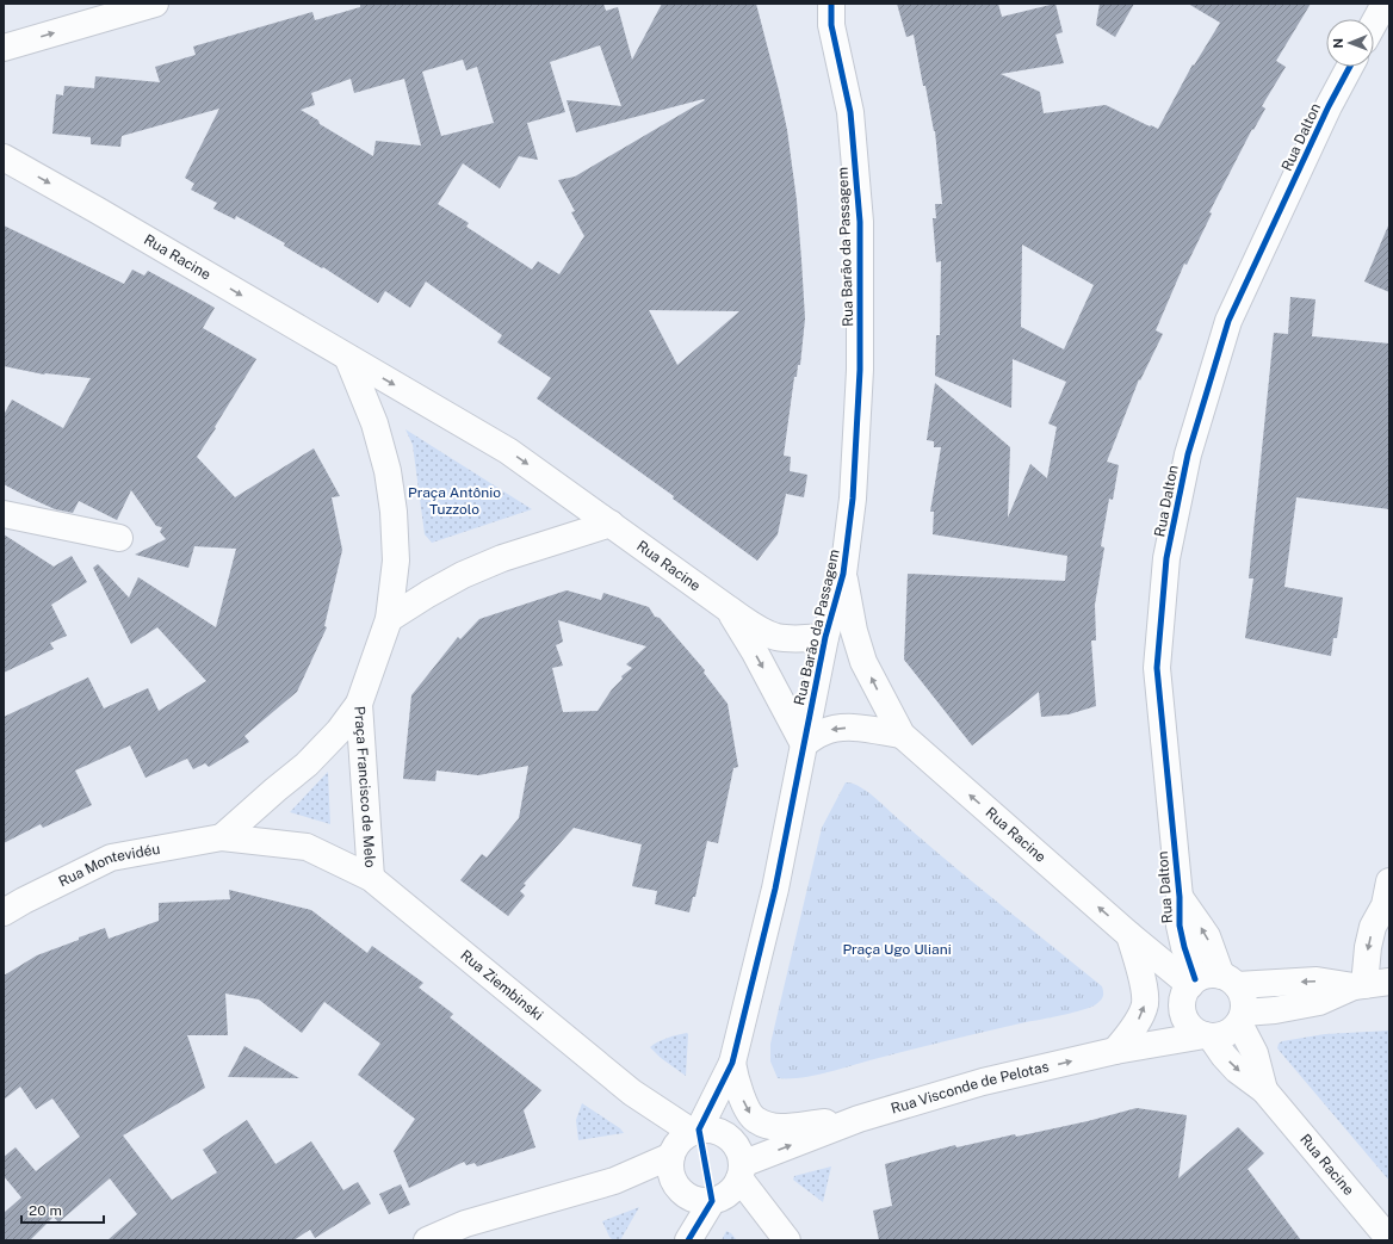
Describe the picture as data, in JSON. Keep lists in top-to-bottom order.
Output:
{
  "streets": {
    "street": [
      "Rua Dalton",
      "Rua Barão da Passagem",
      "Rua Racine",
      "Praça Francisco de Melo",
      "Rua Montevidéu",
      "Rua Ziembinski",
      "Rua Visconde de Pelotas"
    ]
  },
  "crossings": [
    ["Rua Dalton", "Rua Racine"],
    ["Rua Dalton", "Rua Visconde de Pelotas"],
    ["Rua Barão da Passagem", "Rua Racine"],
    ["Rua Barão da Passagem", "Rua Ziembinski"],
    ["Rua Barão da Passagem", "Rua Visconde de Pelotas"],
    ["Rua Racine", "Rua Visconde de Pelotas"],
    ["Praça Francisco de Melo", "Rua Montevidéu"],
    ["Praça Francisco de Melo", "Rua Ziembinski"],
    ["Rua Ziembinski", "Rua Visconde de Pelotas"]
  ],
  "one_way": ["Rua Visconde de Pelotas"],
  "parks": ["Praça Antônio Tuzzolo", "Praça Ugo Uliani"],
  "scale_bar": "20 m",
  "north": "left"
}
